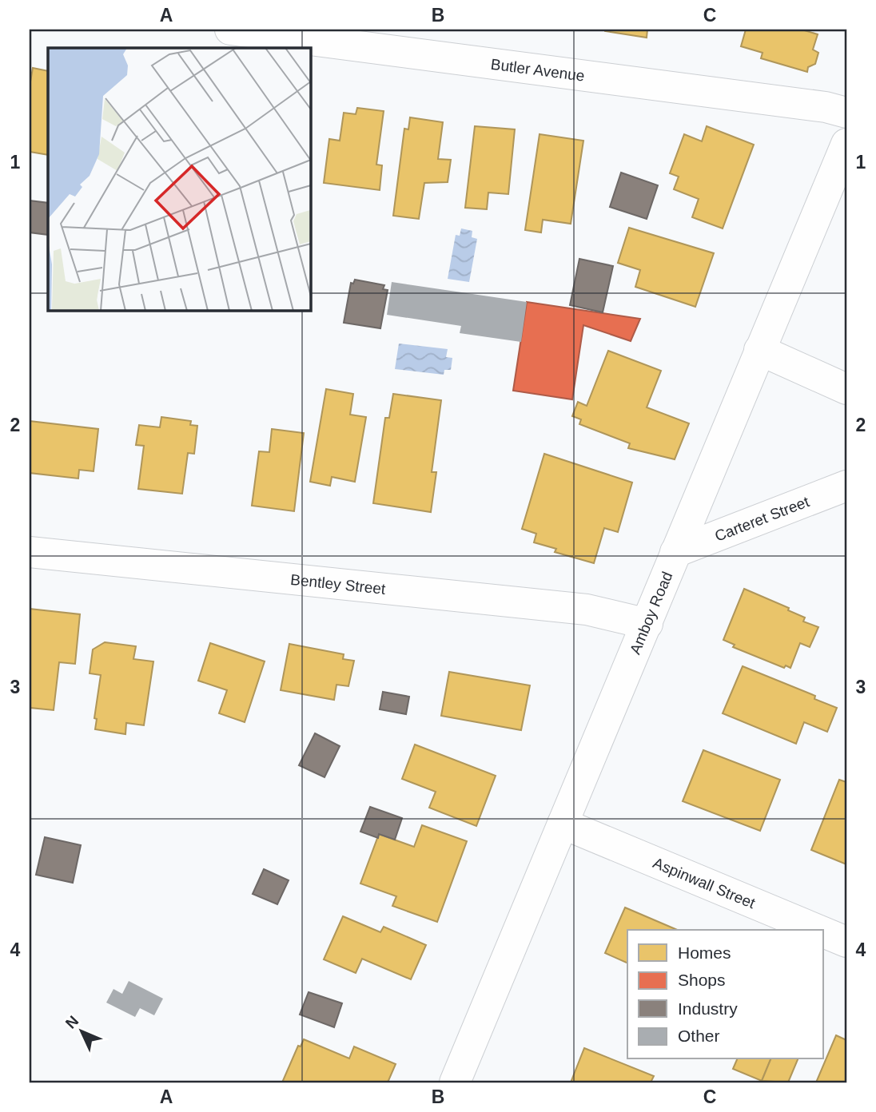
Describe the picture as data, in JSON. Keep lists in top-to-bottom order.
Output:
{
  "streets": {
    "street": [
      "Butler Avenue",
      "Carteret Street",
      "Bentley Street",
      "Amboy Road",
      "Aspinwall Street"
    ]
  },
  "crossings": [
    ["Carteret Street", "Amboy Road"],
    ["Bentley Street", "Amboy Road"],
    ["Amboy Road", "Aspinwall Street"]
  ],
  "legend": [
    "Homes",
    "Shops",
    "Industry",
    "Other"
  ],
  "north": "top left",
  "grid": {
    "columns": ["A", "B", "C"],
    "rows": [
      "1",
      "2",
      "3",
      "4"
    ]
  }
}
